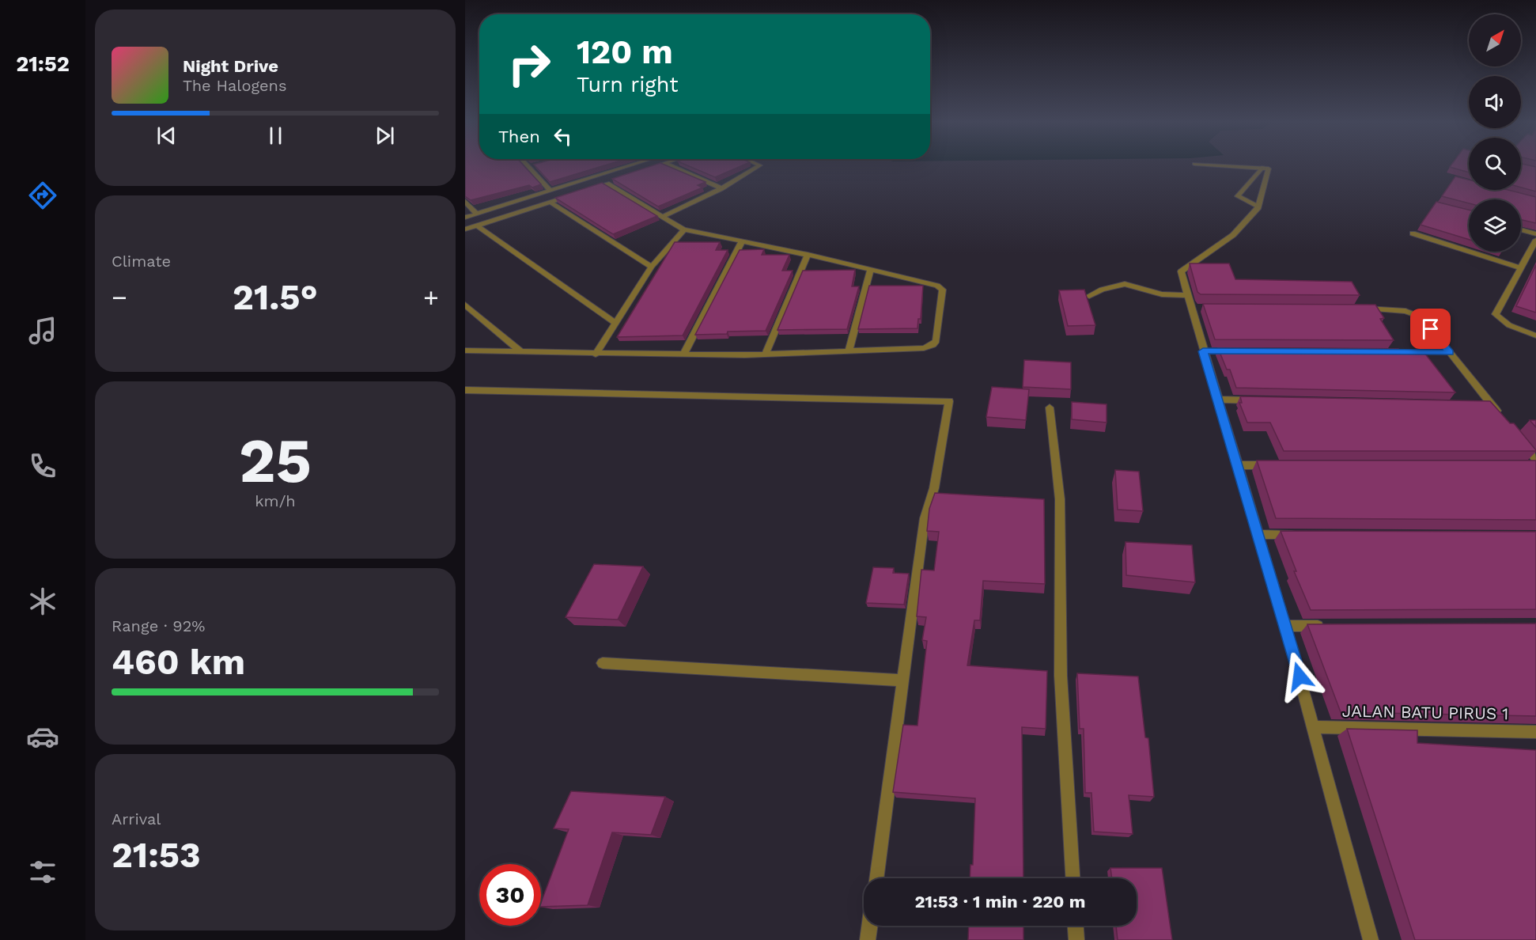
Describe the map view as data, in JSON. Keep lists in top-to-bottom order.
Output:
{
  "streets": {
    "street": ["JALAN BATU PIRUS 1"]
  },
  "north": "top right",
  "page": {
    "tabs": "21:52",
    "turn": ["120 m", "Turn right"],
    "song": ["Night Drive", "The Halogens"],
    "then": "Then",
    "tile": [
      "Climate",
      ["25", "km/h"],
      ["Range · 92%", "460 km"],
      ["Arrival", "21:53"]
    ],
    "heat": ["−", "21.5°", "+"],
    "limit": "30",
    "trip": "21:53 · 1 min · 220 m"
  }
}
